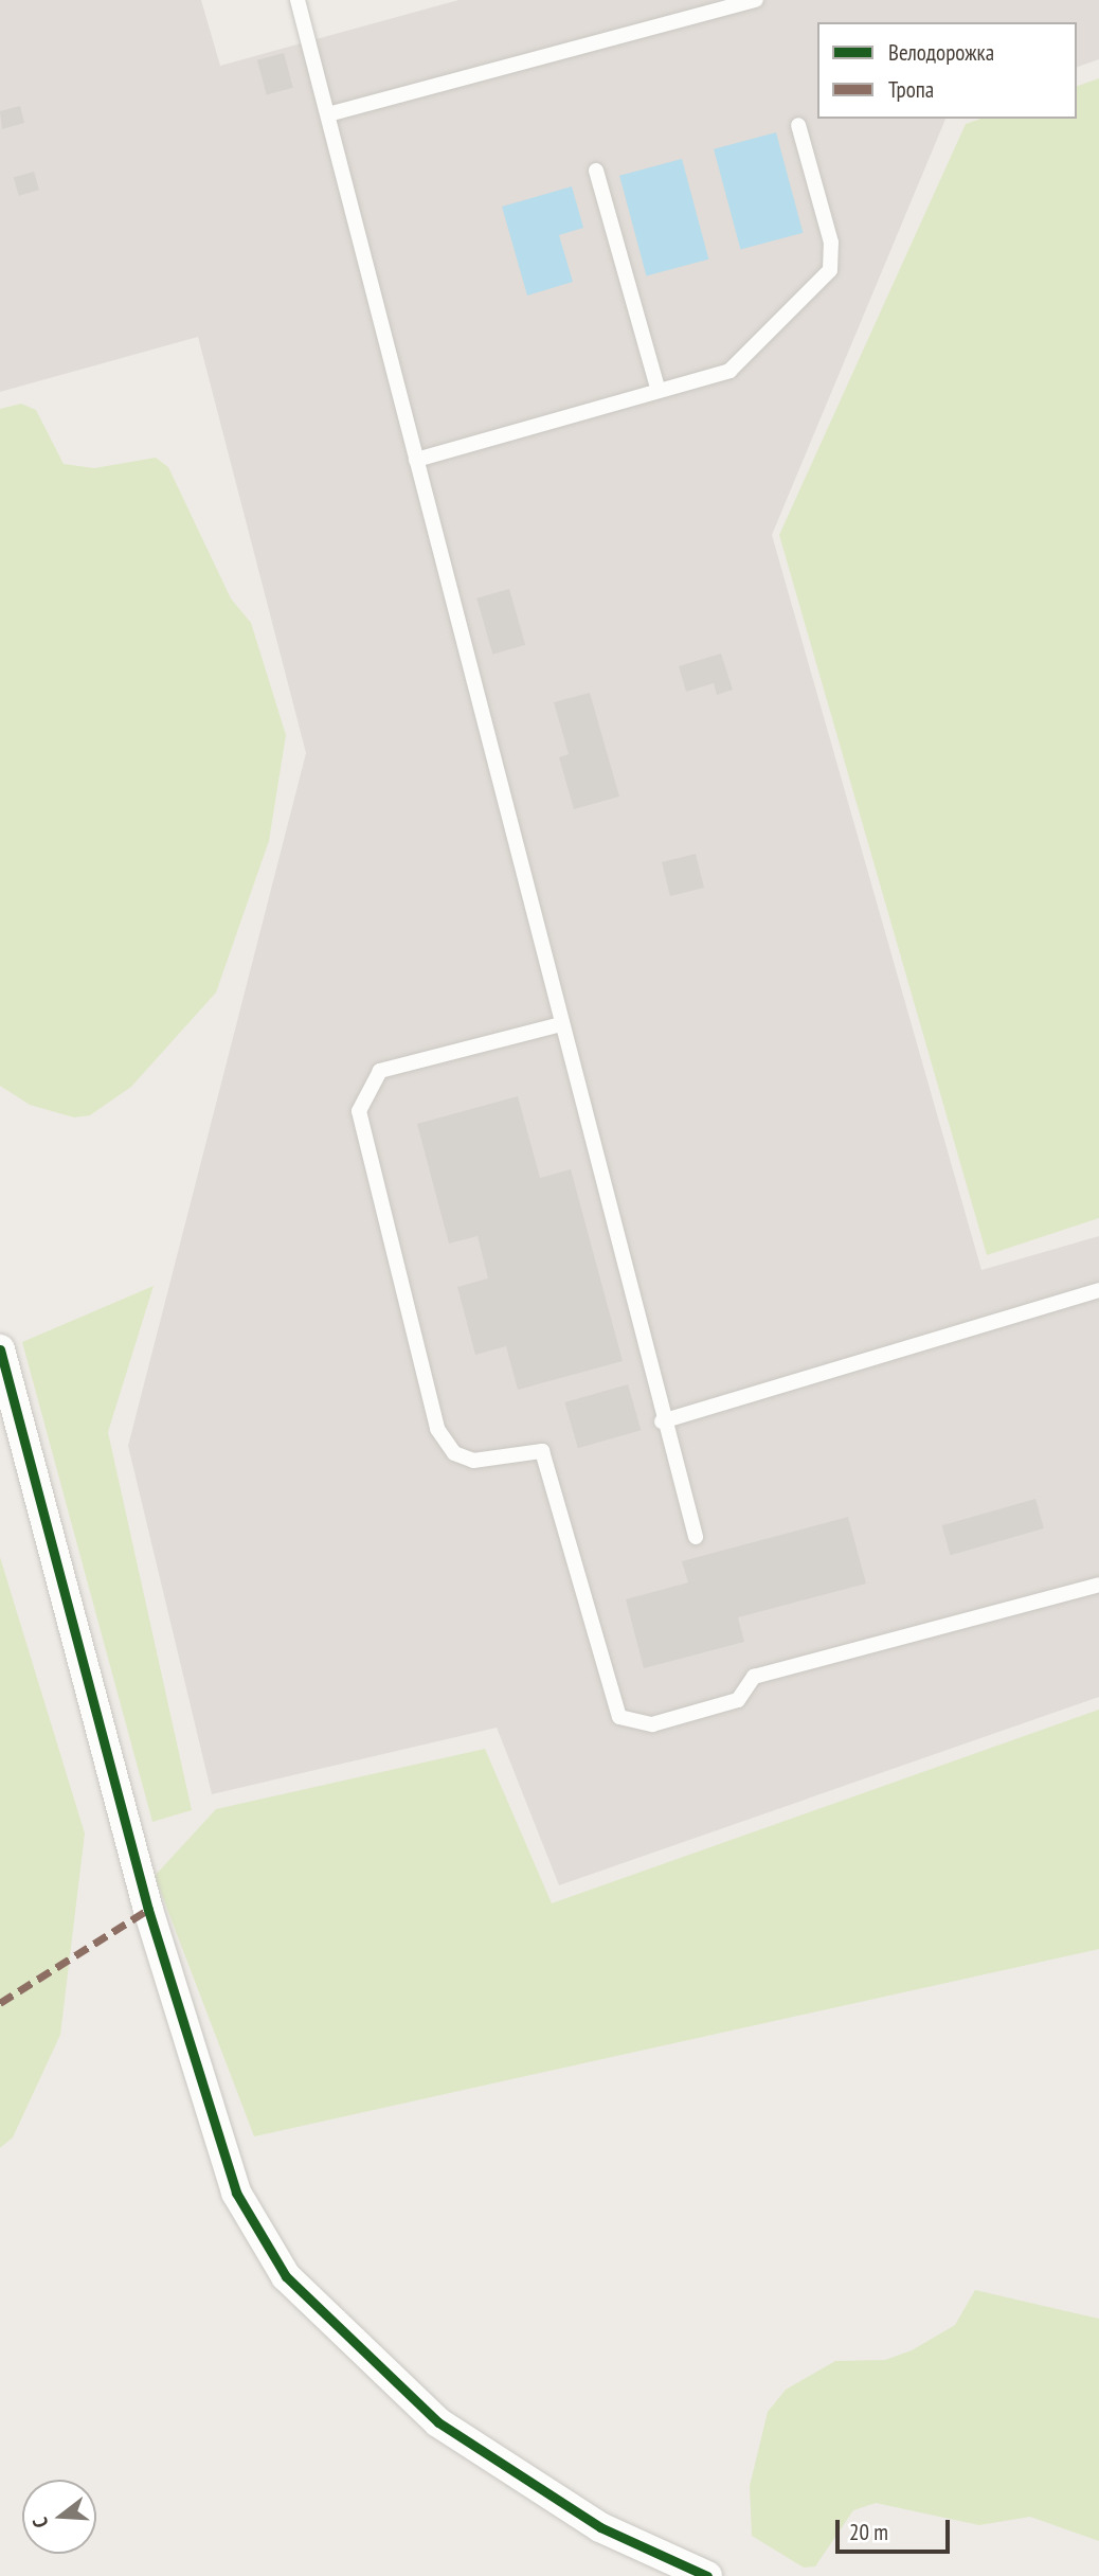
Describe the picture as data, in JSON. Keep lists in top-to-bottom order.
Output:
{
  "legend": ["Велодорожка", "Тропа"],
  "scale_bar": "20 m",
  "north": "left"
}
